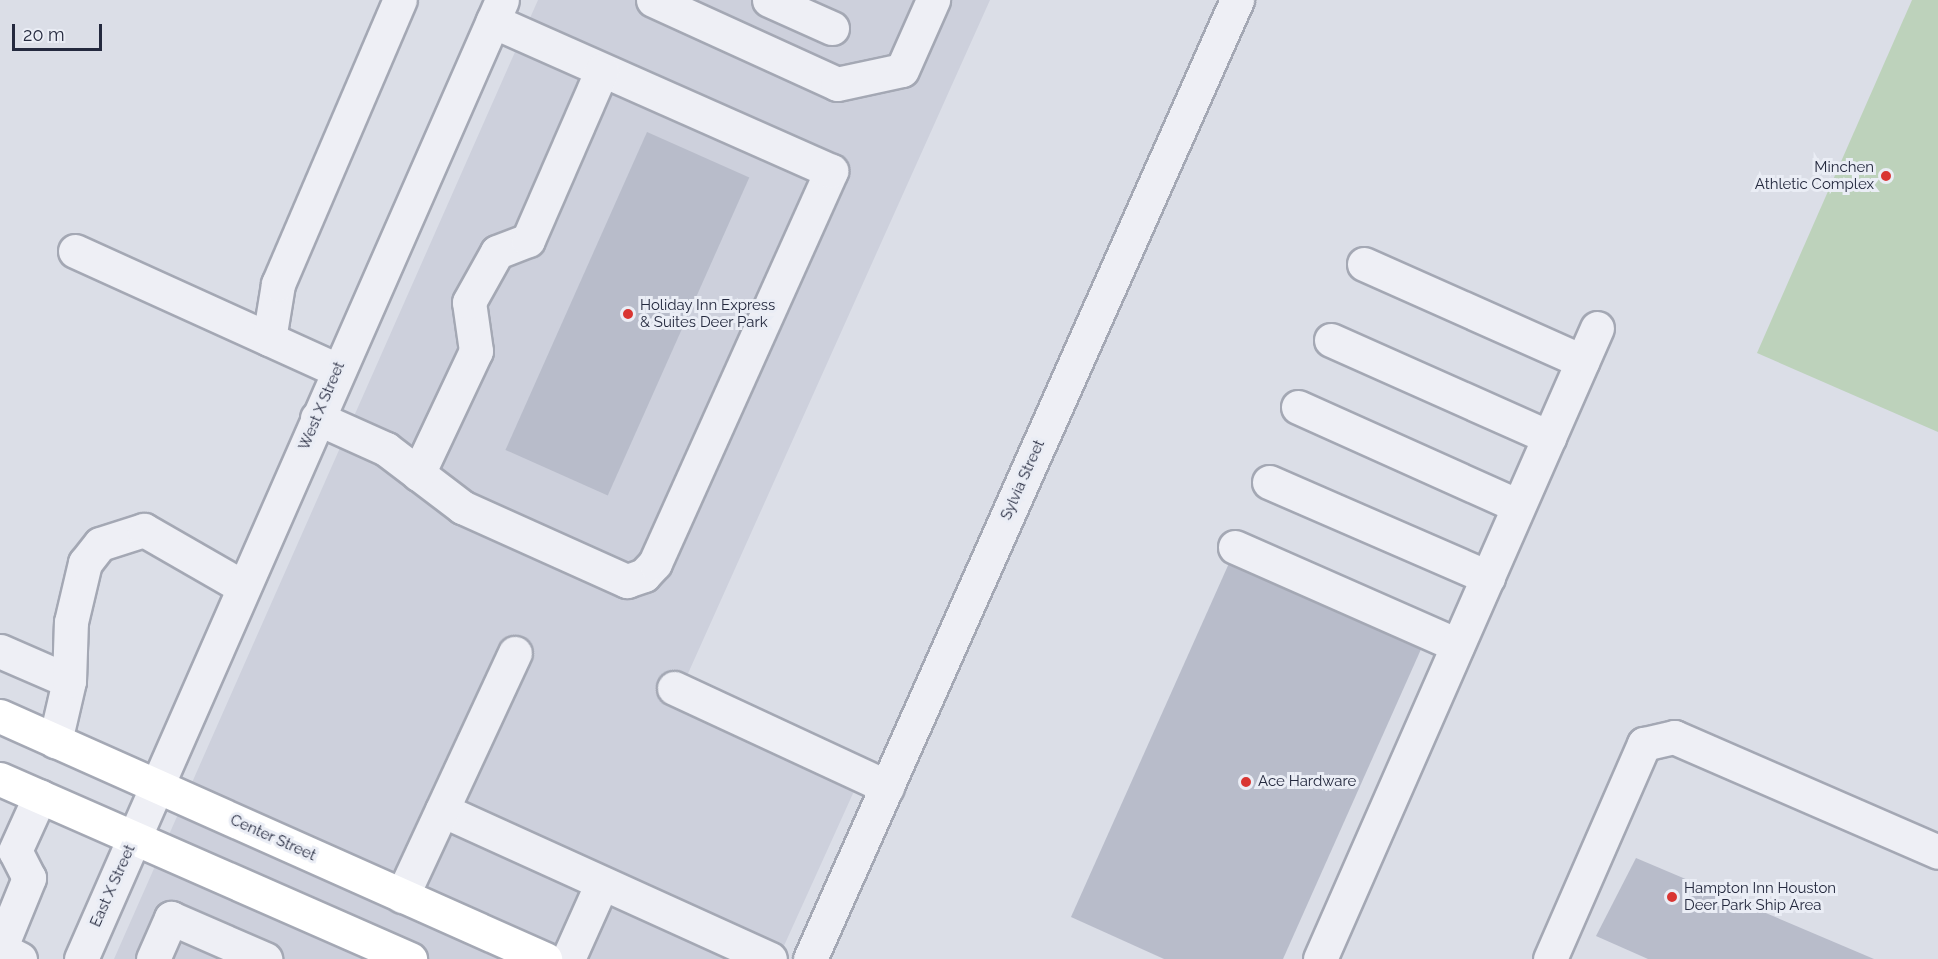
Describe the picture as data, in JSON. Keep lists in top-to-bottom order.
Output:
{
  "streets": {
    "main road": ["Center Street"],
    "street": ["West X Street", "Sylvia Street", "East X Street"]
  },
  "crossings": [
    ["West X Street", "Center Street"],
    ["West X Street", "East X Street"],
    ["Center Street", "East X Street"]
  ],
  "places": [
    "Minchen Athletic Complex",
    "Holiday Inn Express & Suites Deer Park",
    "Ace Hardware",
    "Hampton Inn Houston Deer Park Ship Area"
  ],
  "scale_bar": "20 m"
}
